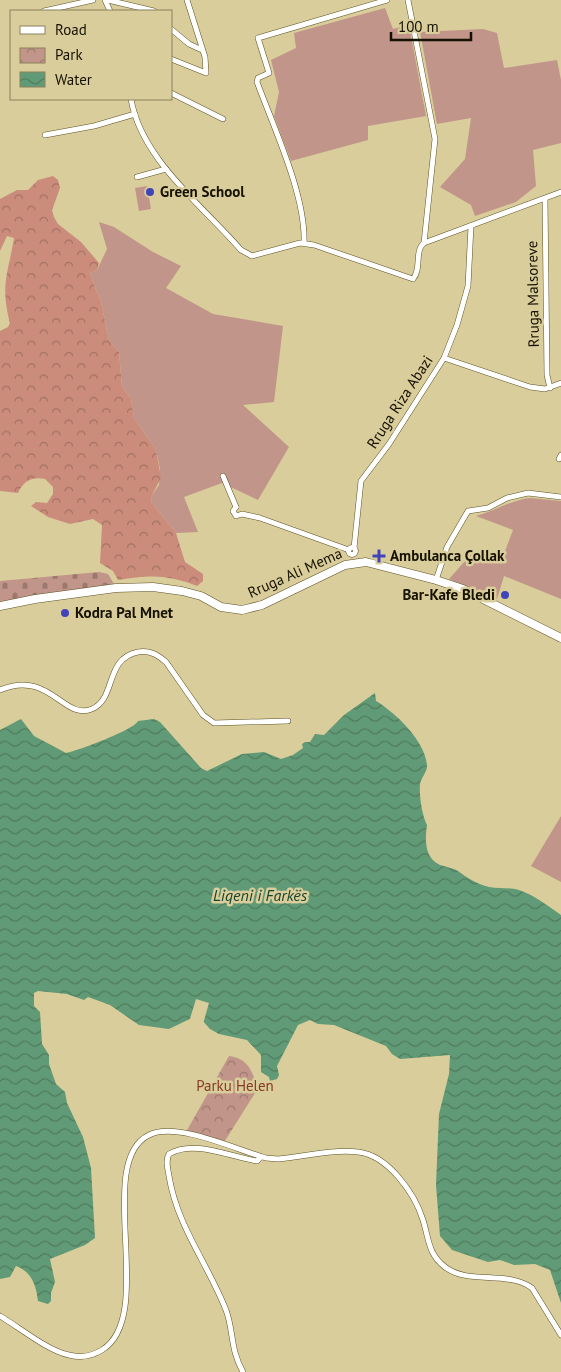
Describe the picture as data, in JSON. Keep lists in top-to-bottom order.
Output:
{
  "streets": {
    "street": ["Rruga Malsoreve", "Rruga Riza Abazi", "Rruga Ali Mema"]
  },
  "crossings": [
    ["Rruga Malsoreve", "Rruga Riza Abazi"],
    ["Rruga Riza Abazi", "Rruga Ali Mema"]
  ],
  "water": ["Liqeni i Farkës"],
  "parks": ["Parku Helen"],
  "places": {
    "other": ["Green School", "Bar-Kafe Bledi", "Kodra Pal Mnet"],
    "health": ["Ambulanca Çollak"]
  },
  "legend": ["Road", "Park", "Water"],
  "scale_bar": "100 m"
}
